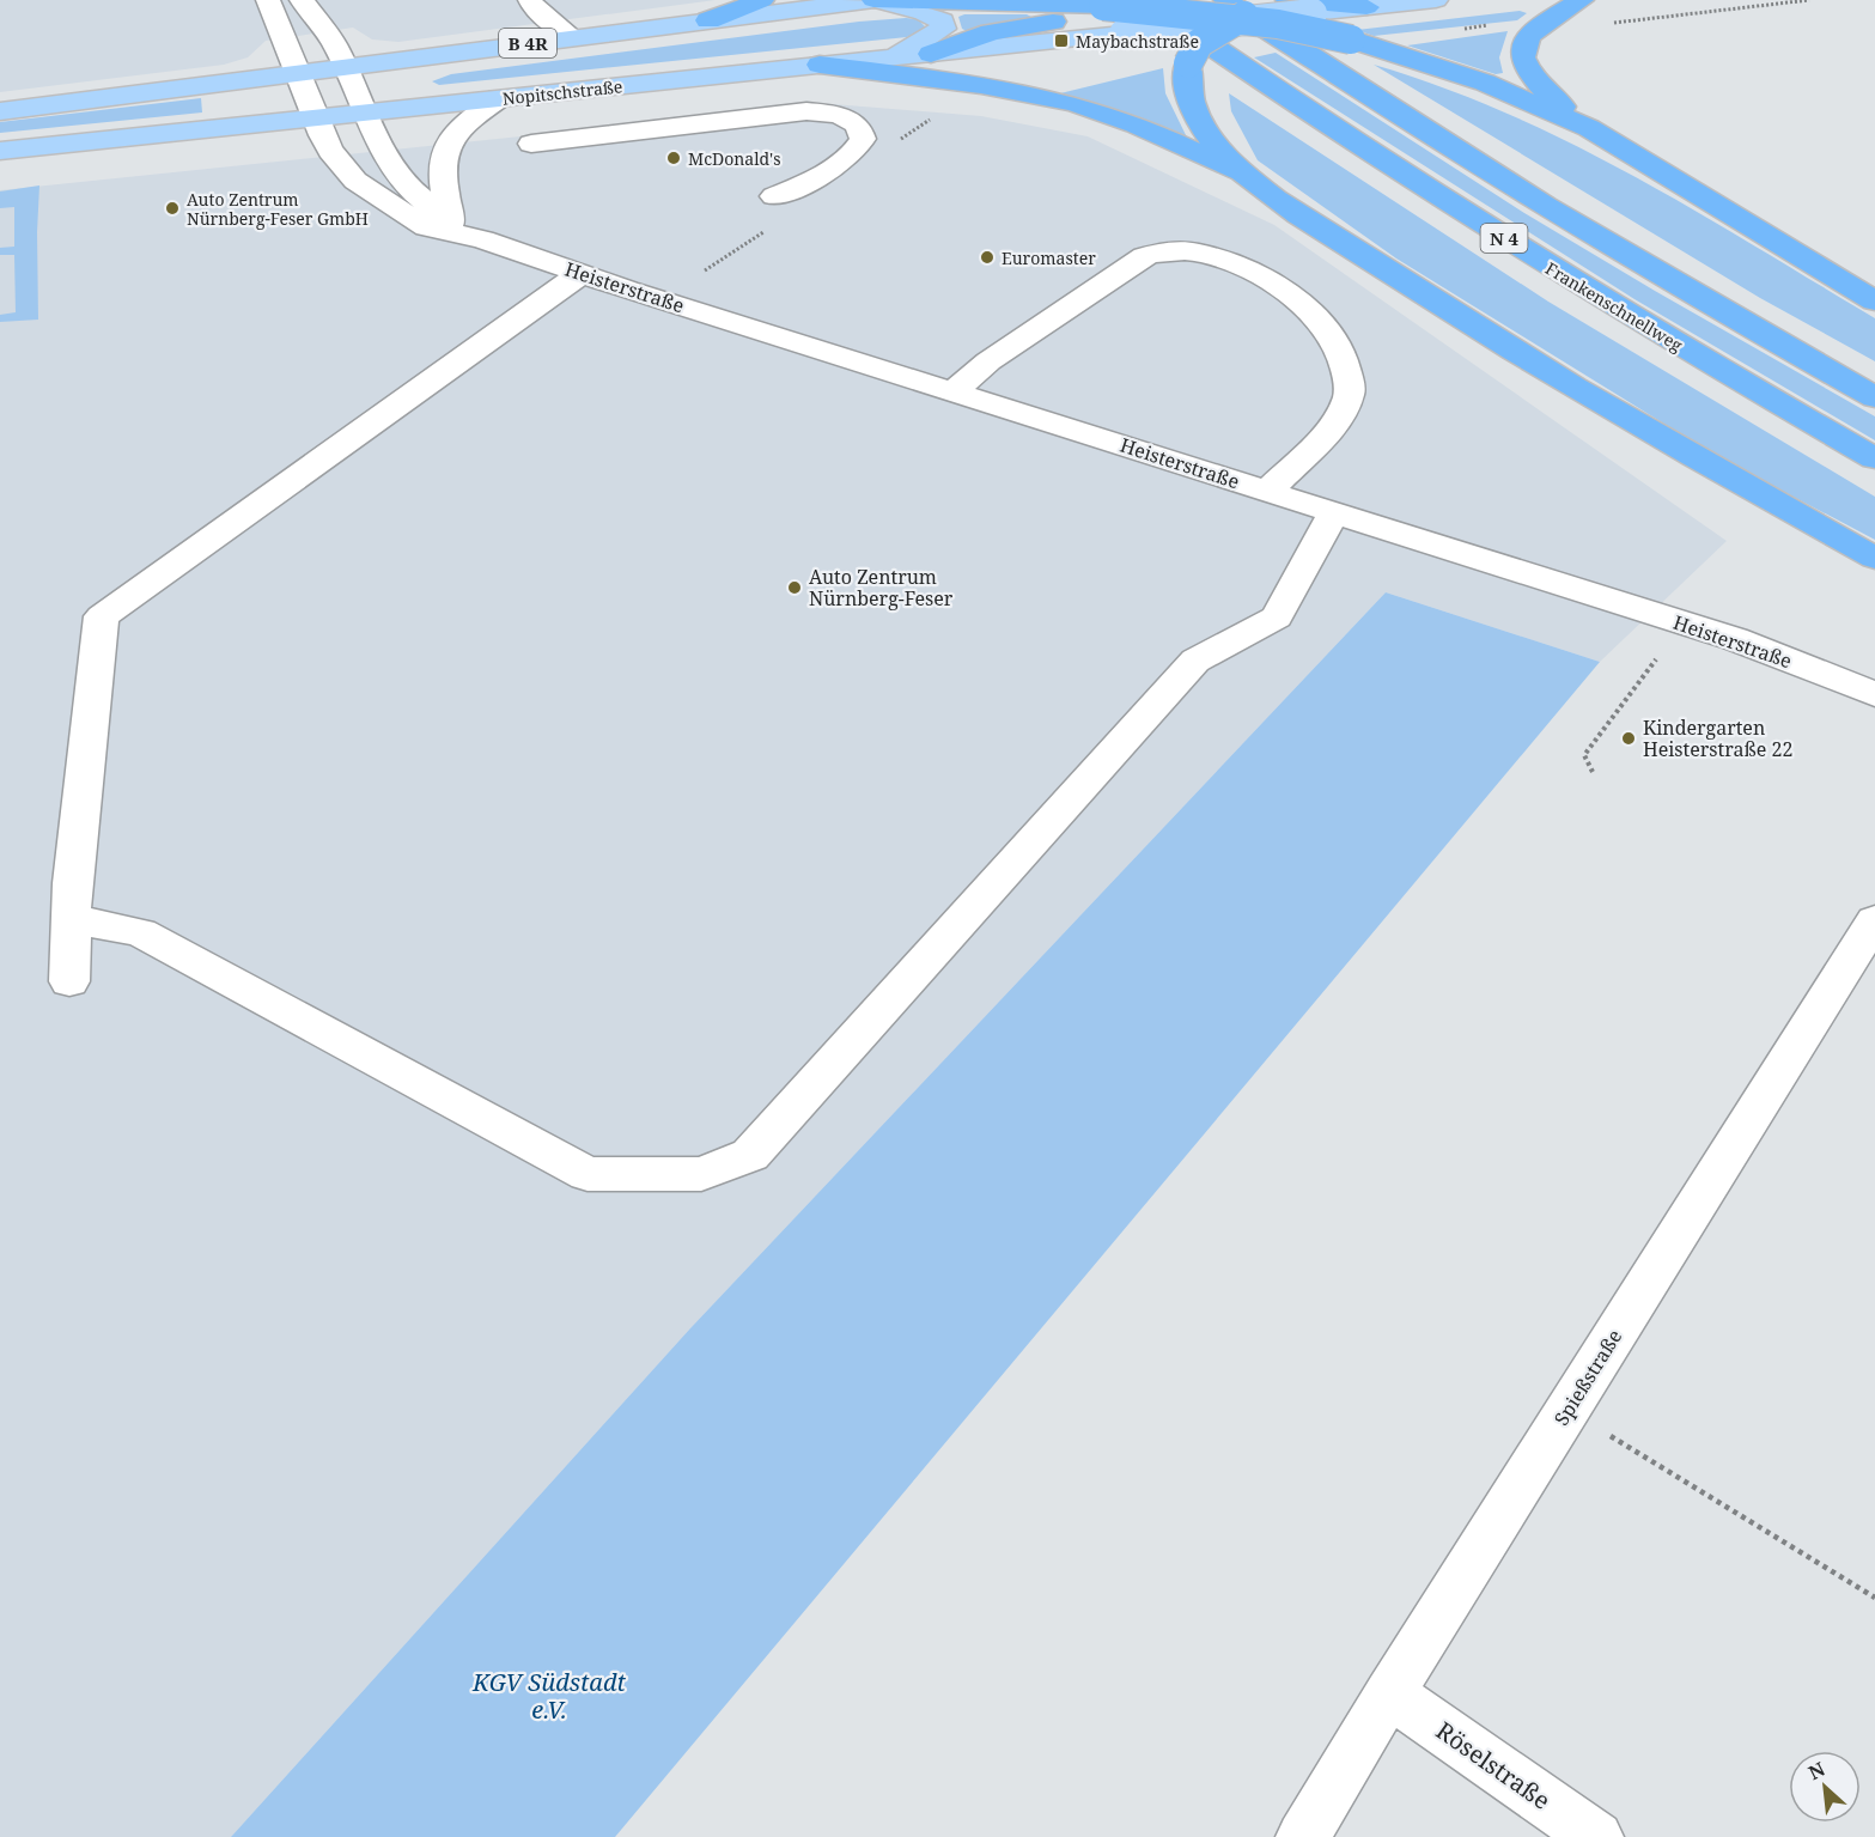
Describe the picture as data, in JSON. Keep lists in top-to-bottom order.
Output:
{
  "streets": {
    "highway": ["N 4", "Frankenschnellweg"],
    "main road": ["B 4R", "Nopitschstraße"],
    "street": ["Heisterstraße", "Spießstraße", "Röselstraße"]
  },
  "crossings": [
    ["B 4R", "Heisterstraße"],
    ["Nopitschstraße", "N 4"],
    ["Nopitschstraße", "Heisterstraße"],
    ["Spießstraße", "Röselstraße"]
  ],
  "parks": ["KGV Südstadt e.V."],
  "places": {
    "transit": ["Maybachstraße"],
    "other": [
      "McDonald's",
      "Auto Zentrum Nürnberg-Feser GmbH",
      "Euromaster",
      "Auto Zentrum Nürnberg-Feser",
      "Kindergarten Heisterstraße 22"
    ]
  },
  "north": "top left"
}
